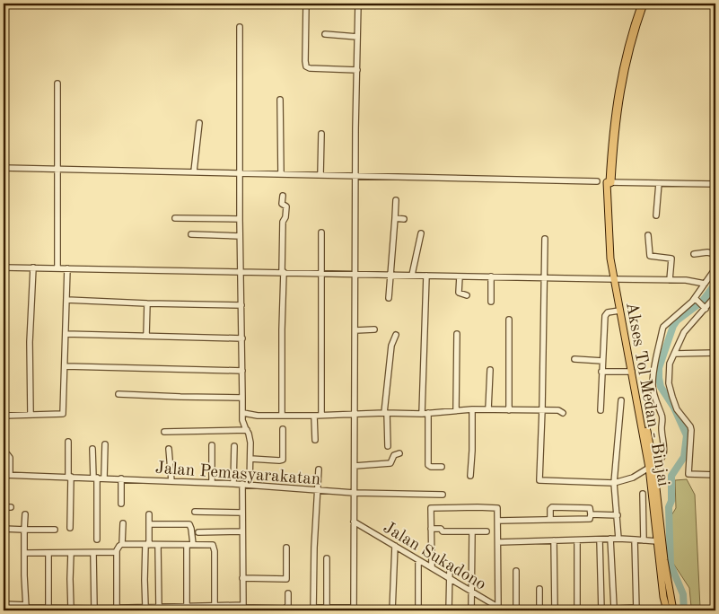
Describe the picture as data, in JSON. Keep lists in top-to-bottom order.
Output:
{
  "streets": {
    "main road": ["Akses Tol Medan - Binjai"],
    "street": ["Jalan Pemasyarakatan", "Jalan Sukadono"]
  }
}
